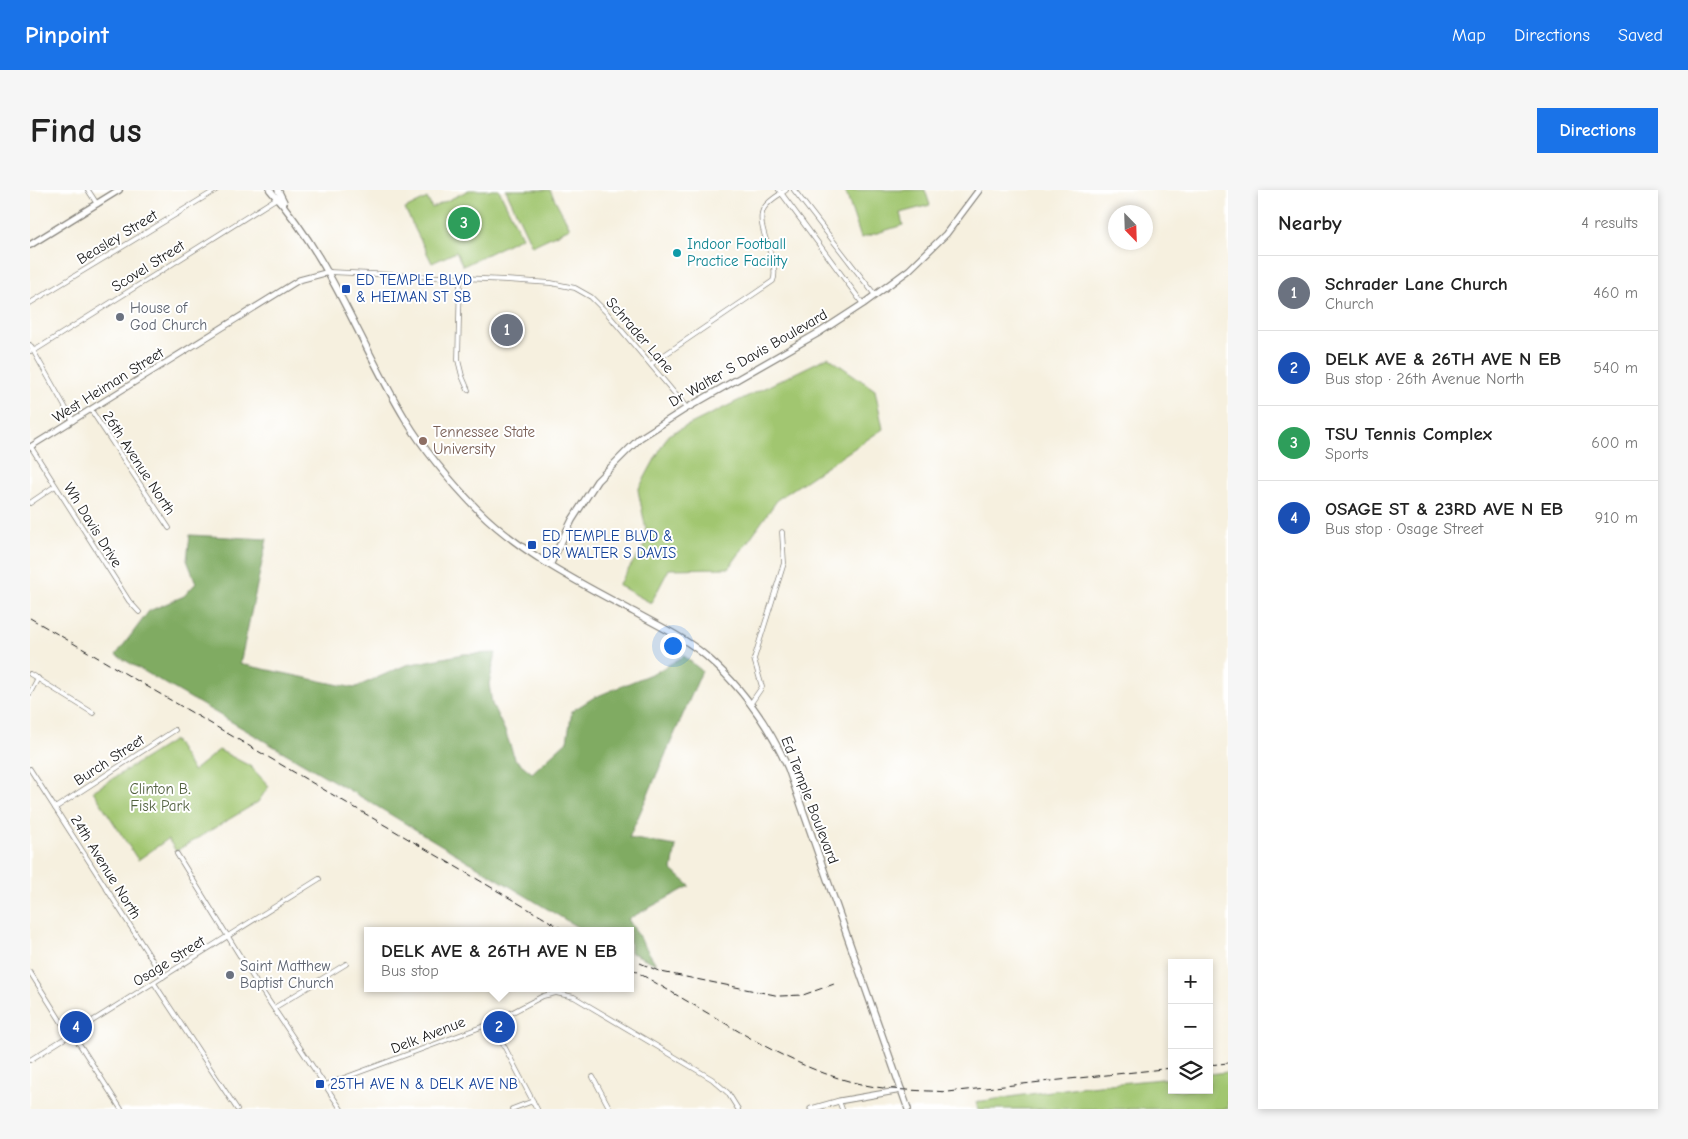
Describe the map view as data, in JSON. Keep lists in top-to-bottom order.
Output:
{
  "streets": {
    "main road": ["Dr Walter S Davis Boulevard", "Ed Temple Boulevard"],
    "street": [
      "Beasley Street",
      "Scovel Street",
      "Schrader Lane",
      "West Heiman Street",
      "26th Avenue North",
      "Wh Davis Drive",
      "Burch Street",
      "24th Avenue North",
      "Osage Street",
      "Delk Avenue"
    ]
  },
  "crossings": [
    ["Scovel Street", "Ed Temple Boulevard"],
    ["Schrader Lane", "Dr Walter S Davis Boulevard"],
    ["Schrader Lane", "West Heiman Street"],
    ["Schrader Lane", "Ed Temple Boulevard"],
    ["Dr Walter S Davis Boulevard", "Ed Temple Boulevard"],
    ["West Heiman Street", "26th Avenue North"],
    ["West Heiman Street", "Wh Davis Drive"],
    ["West Heiman Street", "Ed Temple Boulevard"],
    ["Burch Street", "24th Avenue North"],
    ["24th Avenue North", "Osage Street"]
  ],
  "parks": ["Clinton B. Fisk Park"],
  "places": {
    "other": [
      "Indoor Football Practice Facility",
      "House of God Church",
      "Tennessee State University",
      "Saint Matthew Baptist Church"
    ],
    "transit": ["ED TEMPLE BLVD & HEIMAN ST SB", "ED TEMPLE BLVD & DR WALTER S DAVIS", "25TH AVE N & DELK AVE NB"]
  },
  "north": "bottom right",
  "page": {
    "header": "Pinpoint",
    "nav": ["Map", "Directions", "Saved"],
    "buttons": "Directions",
    "title": "Find us",
    "heading": ["Nearby", "4 results"],
    "pins": [
      "3",
      "1",
      "2",
      "4"
    ],
    "list": [
      {
        "mark": "1",
        "name": "Schrader Lane Church",
        "note": "Church",
        "value": "460 m"
      },
      {
        "mark": "2",
        "name": "DELK AVE & 26TH AVE N EB",
        "note": "Bus stop · 26th Avenue North",
        "value": "540 m"
      },
      {
        "mark": "3",
        "name": "TSU Tennis Complex",
        "note": "Sports",
        "value": "600 m"
      },
      {
        "mark": "4",
        "name": "OSAGE ST & 23RD AVE N EB",
        "note": "Bus stop · Osage Street",
        "value": "910 m"
      }
    ],
    "popup": ["DELK AVE & 26TH AVE N EB", "Bus stop"],
    "map_buttons": ["+", "−"]
  }
}
